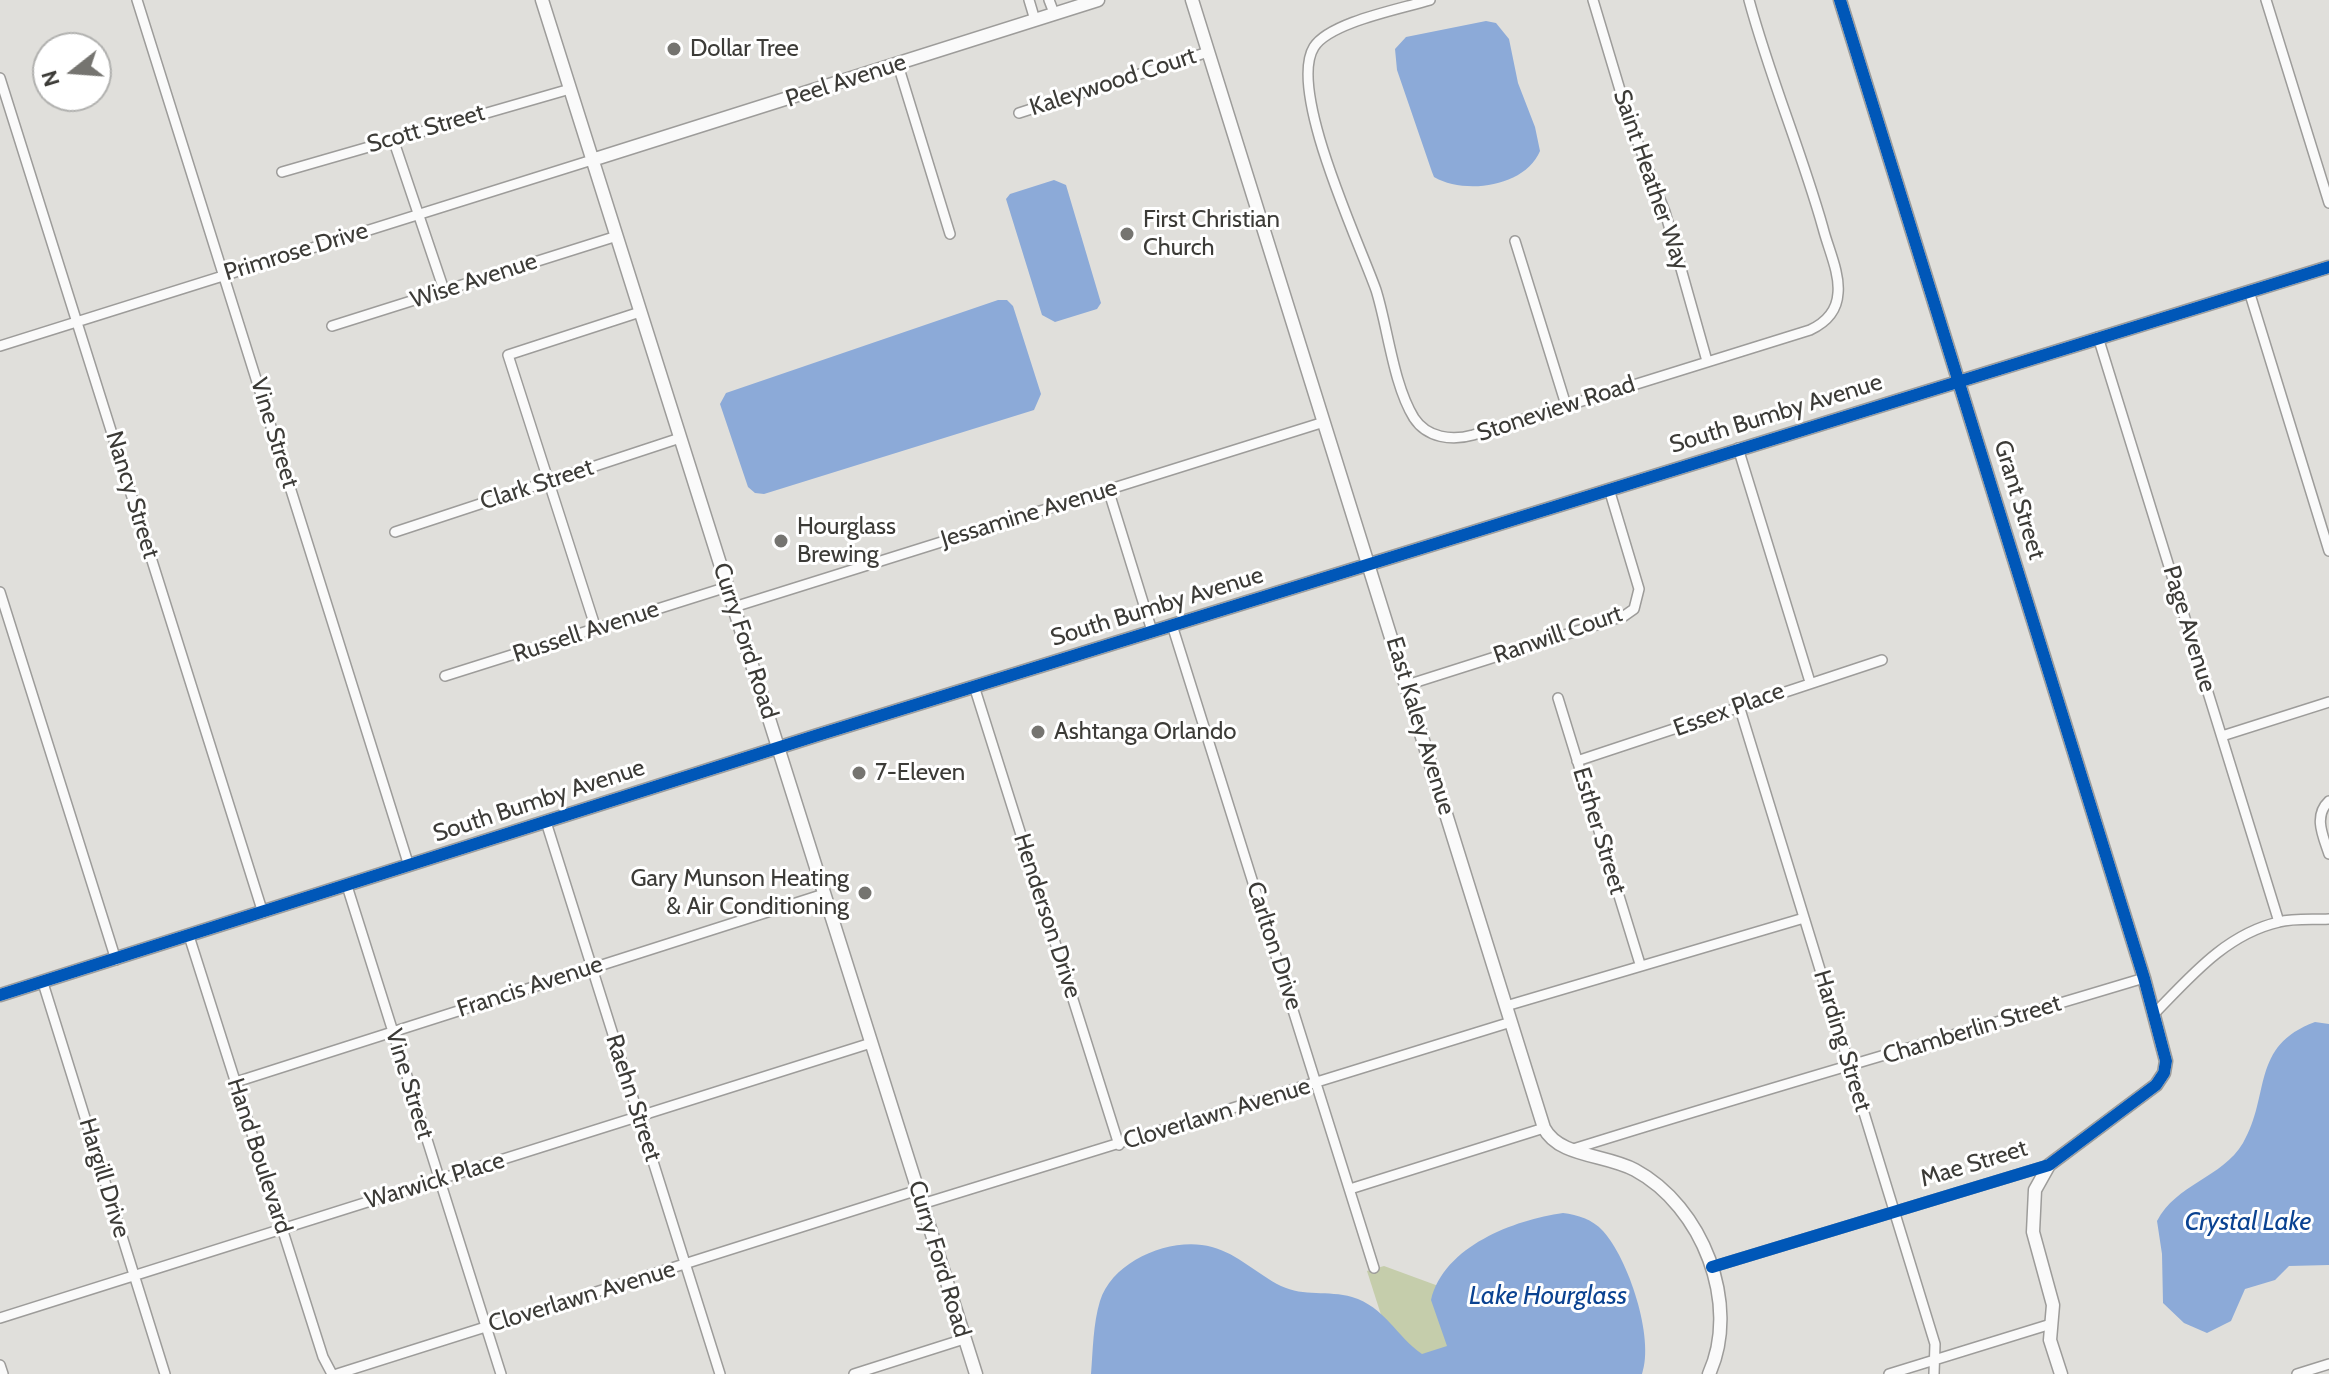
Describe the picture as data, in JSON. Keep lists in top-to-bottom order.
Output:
{
  "streets": {
    "street": [
      "Peel Avenue",
      "Kaleywood Court",
      "Scott Street",
      "Saint Heather Way",
      "Primrose Drive",
      "Wise Avenue",
      "Stoneview Road",
      "South Bumby Avenue",
      "Vine Street",
      "Clark Street",
      "Nancy Street",
      "Grant Street",
      "Jessamine Avenue",
      "Page Avenue",
      "Russell Avenue",
      "Ranwill Court",
      "Curry Ford Road",
      "Essex Place",
      "East Kaley Avenue",
      "Esther Street",
      "Henderson Drive",
      "Carlton Drive",
      "Francis Avenue",
      "Chamberlin Street",
      "Harding Street",
      "Raehn Street",
      "Cloverlawn Avenue",
      "Hand Boulevard",
      "Mae Street",
      "Hargill Drive",
      "Warwick Place"
    ]
  },
  "crossings": [
    ["Peel Avenue", "Primrose Drive"],
    ["Peel Avenue", "Curry Ford Road"],
    ["Kaleywood Court", "East Kaley Avenue"],
    ["Scott Street", "Curry Ford Road"],
    ["Saint Heather Way", "Stoneview Road"],
    ["Primrose Drive", "Vine Street"],
    ["Primrose Drive", "Nancy Street"],
    ["Primrose Drive", "Curry Ford Road"],
    ["Wise Avenue", "Curry Ford Road"],
    ["South Bumby Avenue", "Vine Street"],
    ["South Bumby Avenue", "Nancy Street"],
    ["South Bumby Avenue", "Grant Street"],
    ["South Bumby Avenue", "Page Avenue"],
    ["South Bumby Avenue", "Ranwill Court"],
    ["South Bumby Avenue", "Curry Ford Road"],
    ["South Bumby Avenue", "East Kaley Avenue"],
    ["South Bumby Avenue", "Henderson Drive"],
    ["South Bumby Avenue", "Carlton Drive"],
    ["South Bumby Avenue", "Raehn Street"],
    ["South Bumby Avenue", "Hand Boulevard"],
    ["South Bumby Avenue", "Hargill Drive"],
    ["Vine Street", "Francis Avenue"],
    ["Vine Street", "Cloverlawn Avenue"],
    ["Vine Street", "Warwick Place"],
    ["Clark Street", "Curry Ford Road"],
    ["Grant Street", "Chamberlin Street"],
    ["Grant Street", "Mae Street"],
    ["Jessamine Avenue", "Curry Ford Road"],
    ["Jessamine Avenue", "East Kaley Avenue"],
    ["Russell Avenue", "Curry Ford Road"],
    ["Ranwill Court", "East Kaley Avenue"],
    ["Curry Ford Road", "Francis Avenue"],
    ["Curry Ford Road", "Cloverlawn Avenue"],
    ["Curry Ford Road", "Warwick Place"],
    ["Essex Place", "Esther Street"],
    ["Essex Place", "Harding Street"],
    ["East Kaley Avenue", "Cloverlawn Avenue"],
    ["Henderson Drive", "Cloverlawn Avenue"],
    ["Carlton Drive", "Cloverlawn Avenue"],
    ["Francis Avenue", "Raehn Street"],
    ["Francis Avenue", "Hand Boulevard"],
    ["Chamberlin Street", "Harding Street"],
    ["Harding Street", "Mae Street"],
    ["Raehn Street", "Cloverlawn Avenue"],
    ["Raehn Street", "Warwick Place"],
    ["Cloverlawn Avenue", "Hand Boulevard"],
    ["Hand Boulevard", "Warwick Place"],
    ["Hargill Drive", "Warwick Place"]
  ],
  "water": ["Crystal Lake", "Lake Hourglass"],
  "places": [
    "Dollar Tree",
    "First Christian Church",
    "Hourglass Brewing",
    "Ashtanga Orlando",
    "7-Eleven",
    "Gary Munson Heating & Air Conditioning"
  ],
  "north": "left"
}
